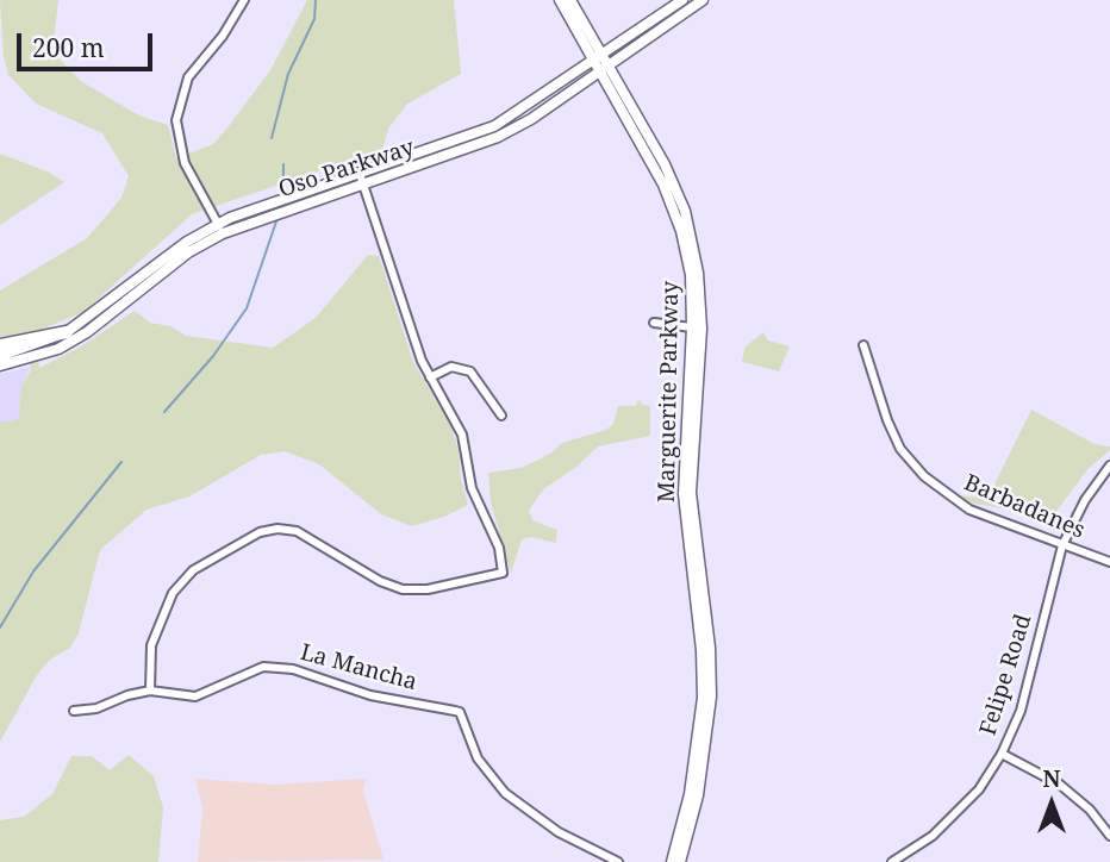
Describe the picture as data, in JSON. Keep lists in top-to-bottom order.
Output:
{
  "streets": {
    "main road": ["Oso Parkway", "Marguerite Parkway"],
    "street": ["Barbadanes", "La Mancha", "Felipe Road"]
  },
  "crossings": [
    ["Oso Parkway", "Marguerite Parkway"],
    ["Barbadanes", "Felipe Road"]
  ],
  "scale_bar": "200 m",
  "north": "top"
}
